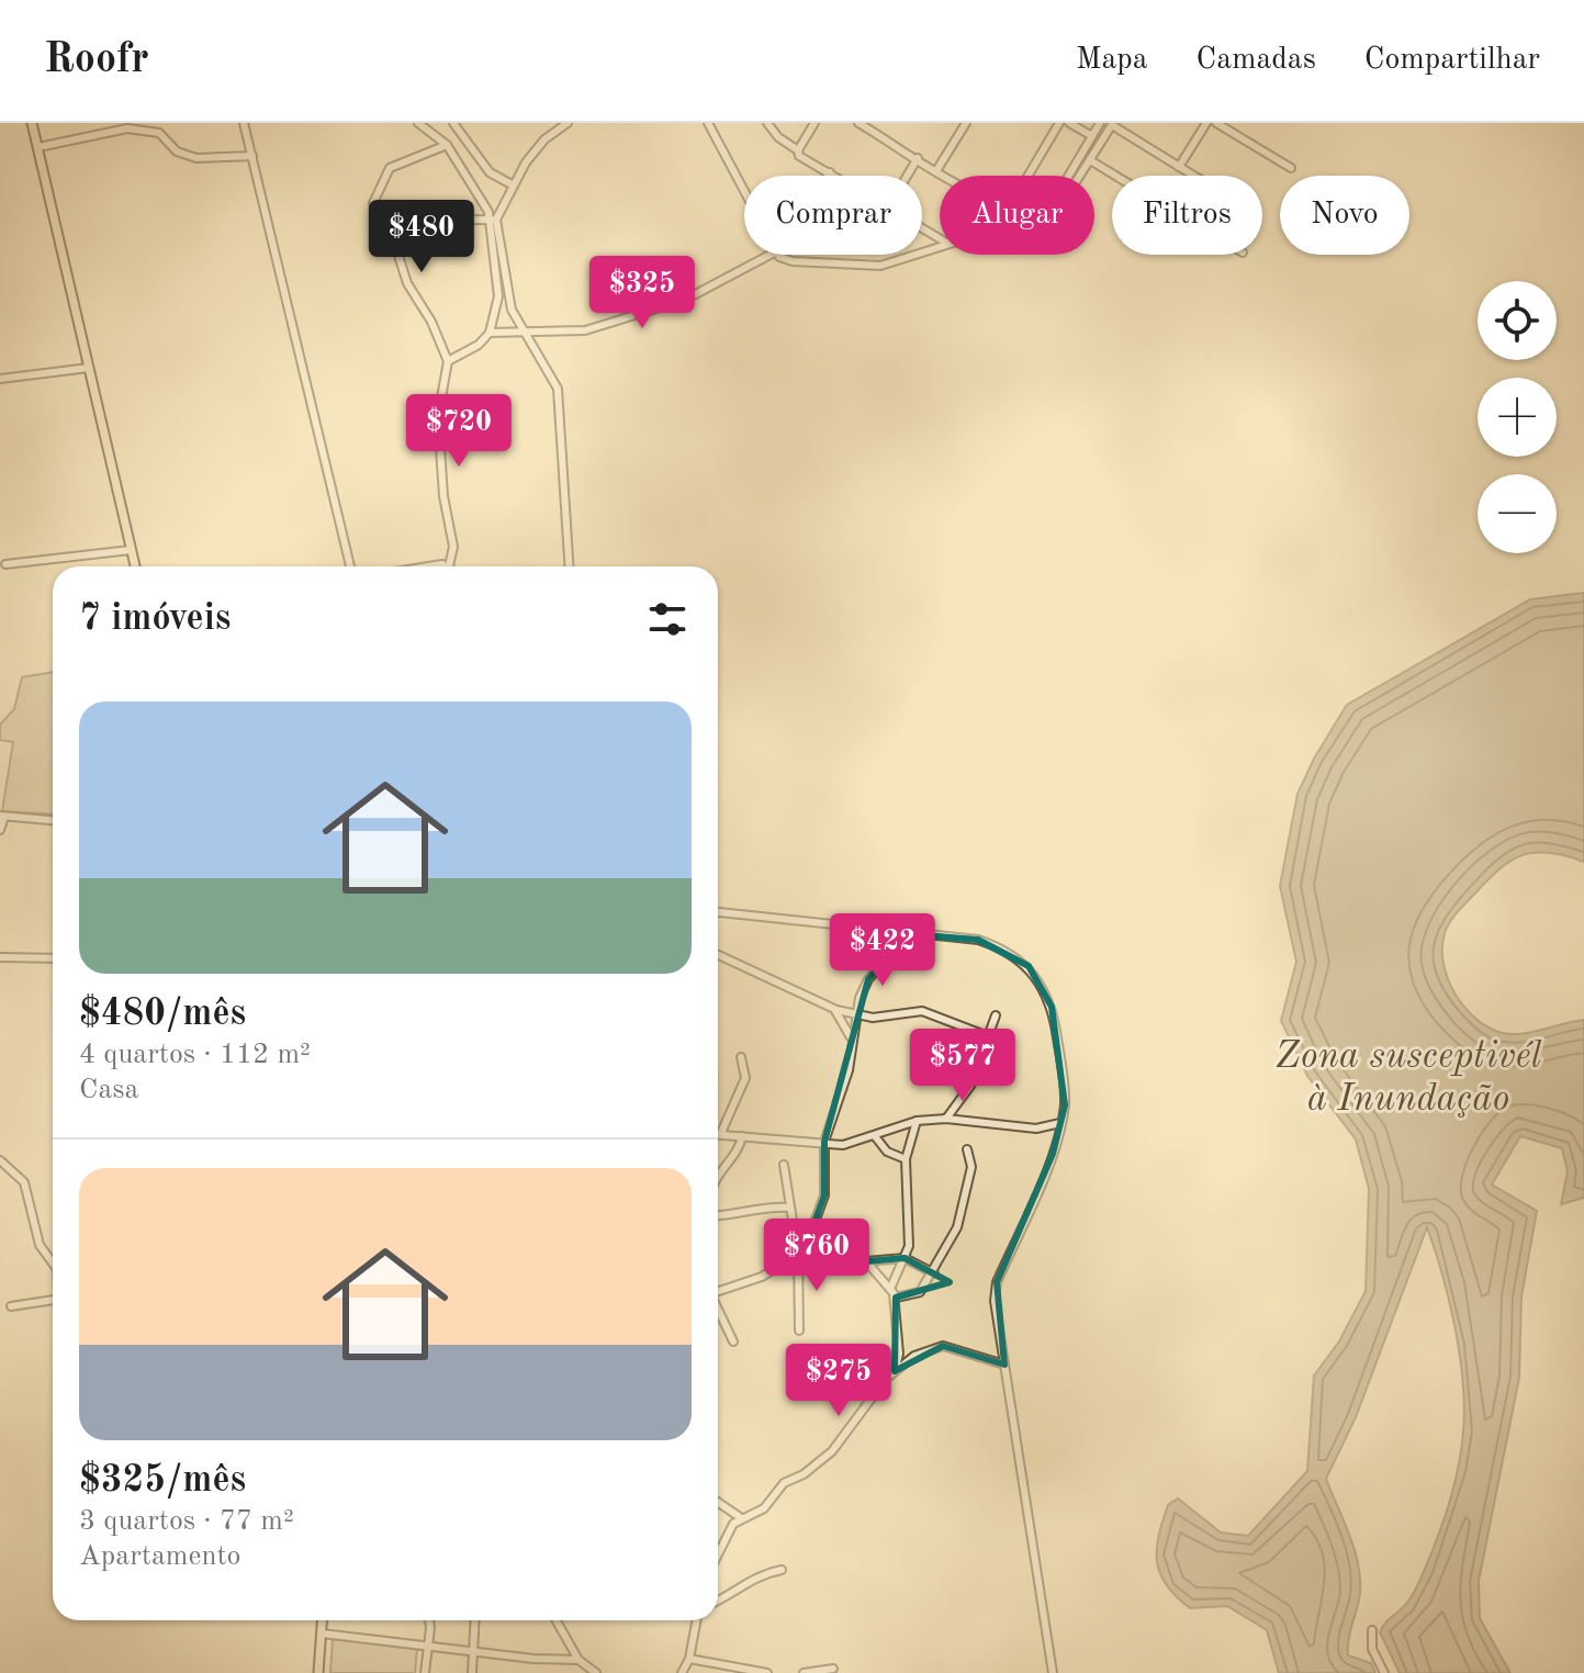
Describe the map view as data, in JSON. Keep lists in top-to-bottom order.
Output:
{
  "water": ["Zona susceptivél à Inundação"],
  "page": {
    "header": "Roofr",
    "nav": ["Mapa", "Camadas", "Compartilhar"],
    "chip": [
      "Comprar",
      "Alugar",
      "Filtros",
      "Novo"
    ],
    "price": [
      "$480",
      "$325",
      "$720",
      "$422",
      "$577",
      "$760",
      "$275"
    ],
    "map_buttons": ["+", "−"],
    "heading": "7 imóveis",
    "list": [
      {
        "name": "$480/mês",
        "note": "4 quartos · 112 m² · Casa"
      },
      {
        "name": "$325/mês",
        "note": "3 quartos · 77 m² · Apartamento"
      }
    ]
  }
}
